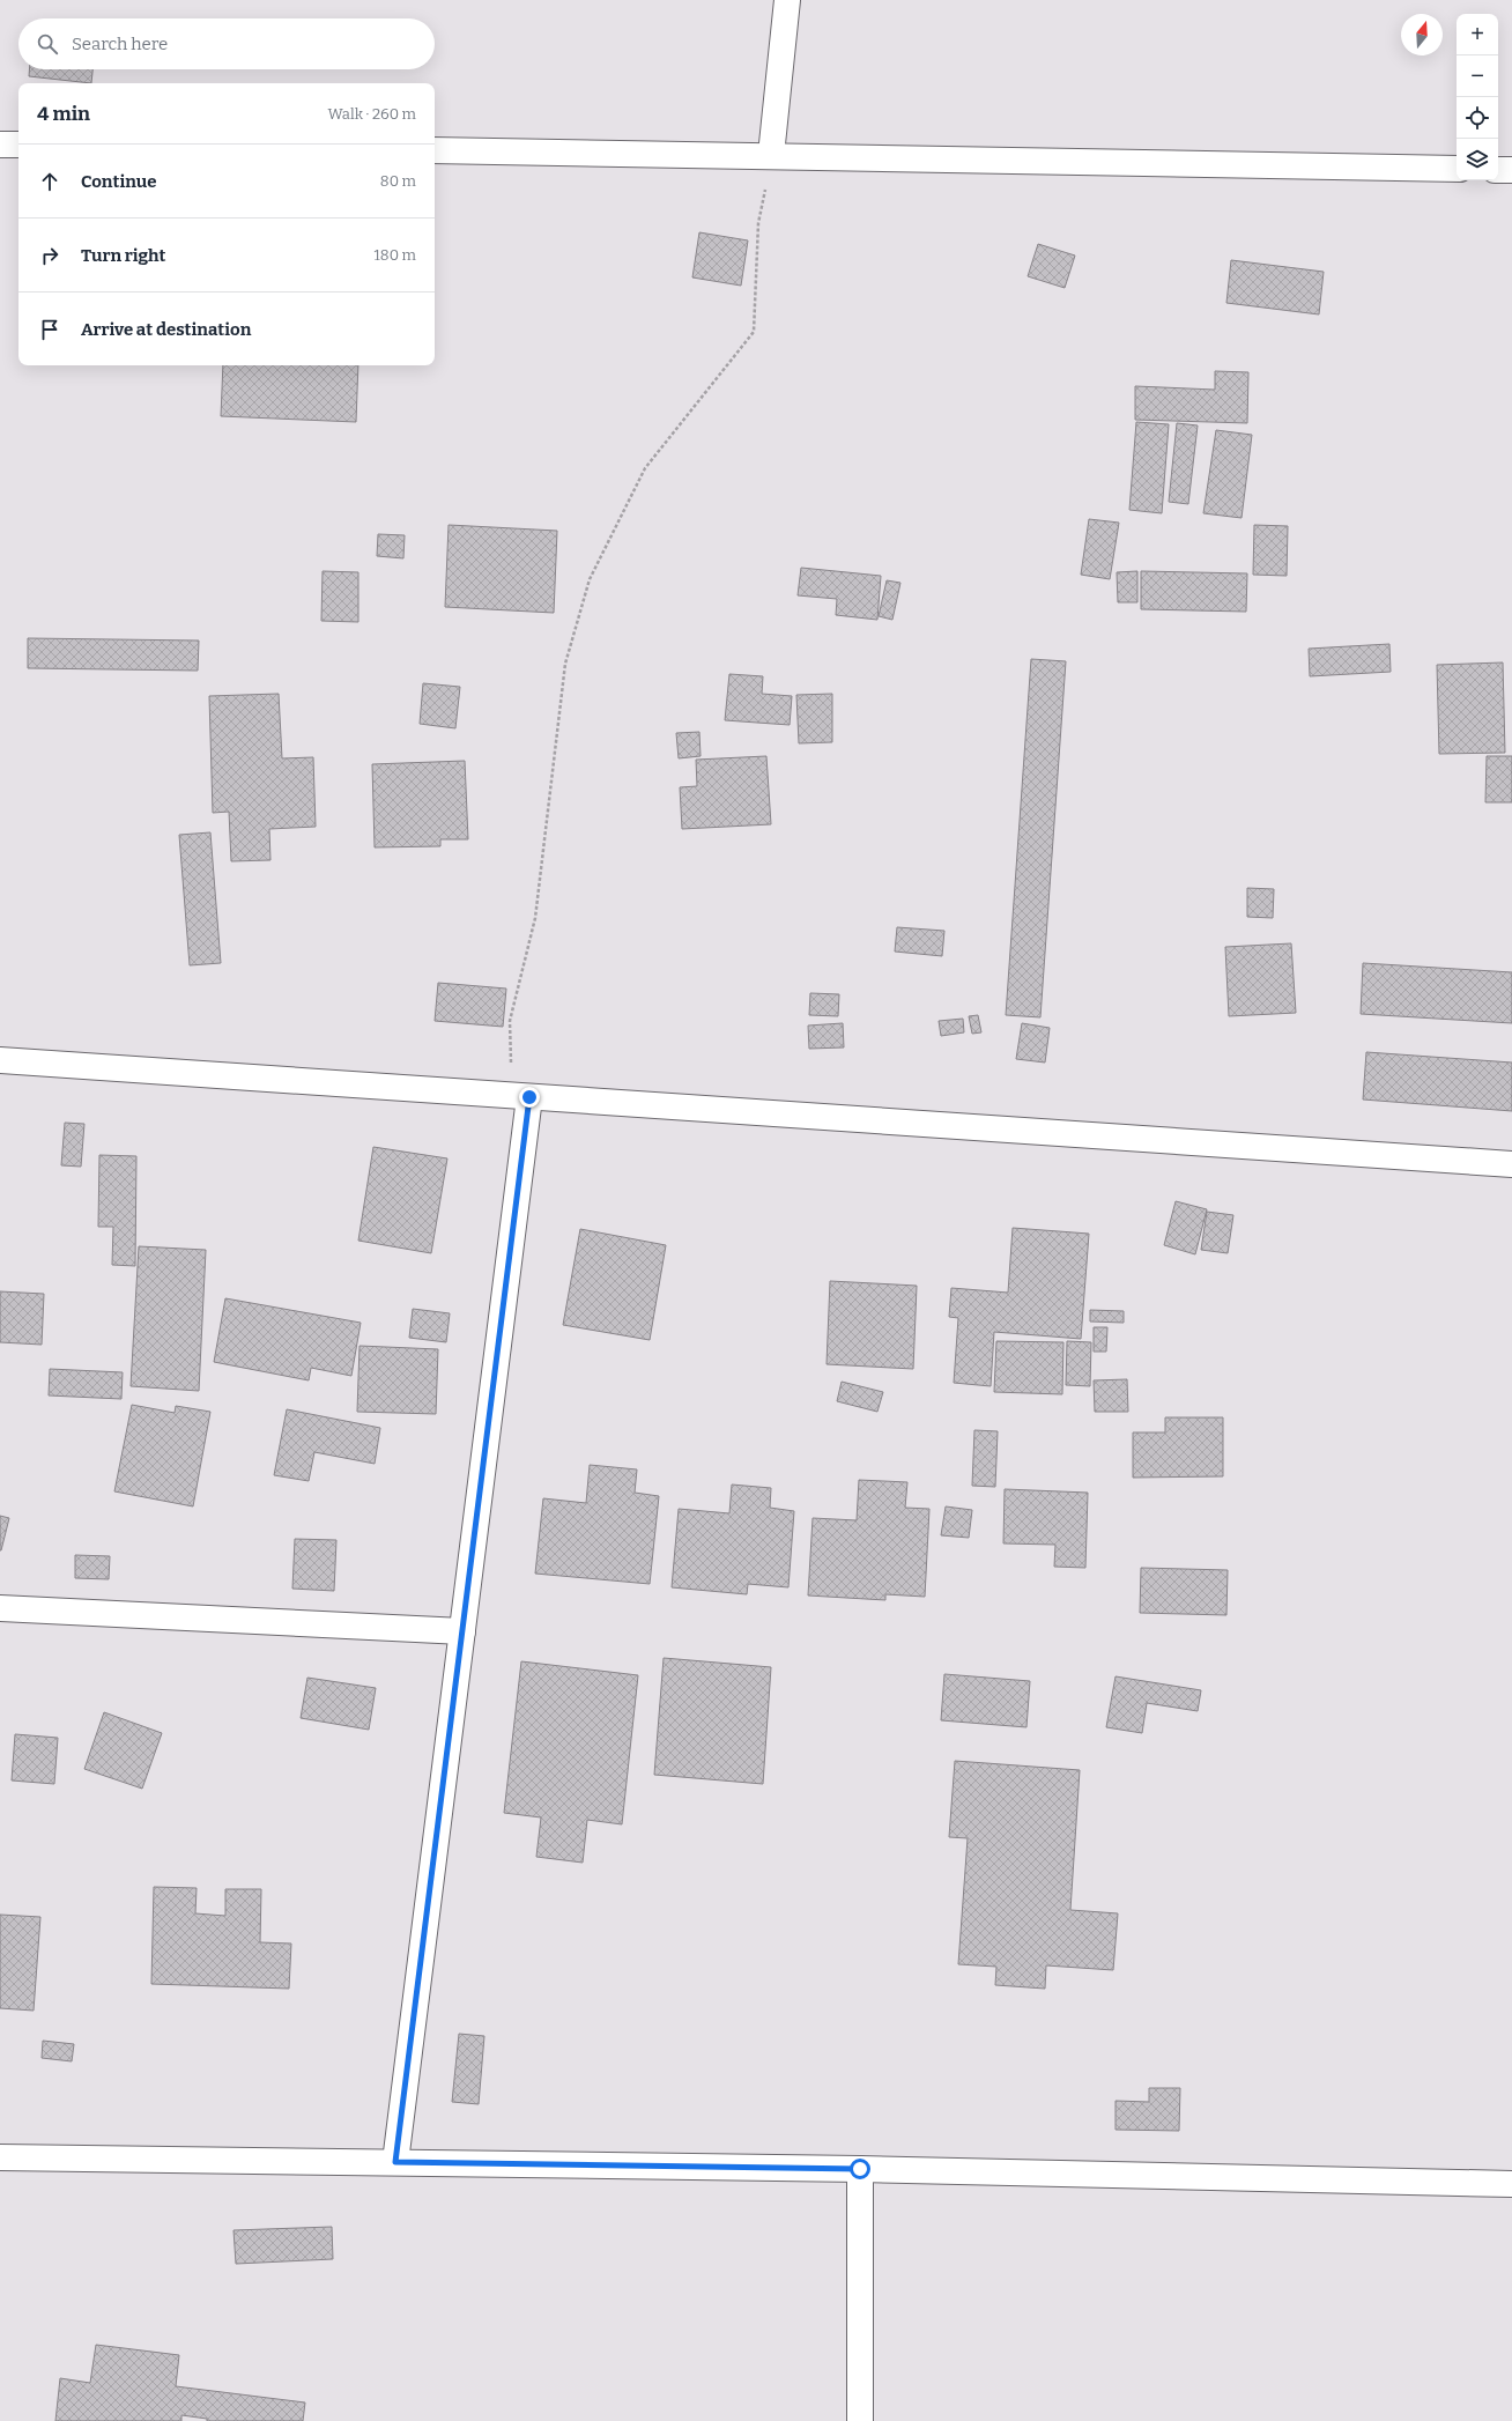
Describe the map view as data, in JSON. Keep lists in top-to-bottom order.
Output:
{
  "north": "top",
  "page": {
    "map_buttons": ["+", "−"],
    "search": "Search here",
    "heading": ["4 min", "Walk · 260 m"],
    "list": [
      ["Continue", "80 m"],
      ["Turn right", "180 m"],
      "Arrive at destination"
    ]
  }
}
